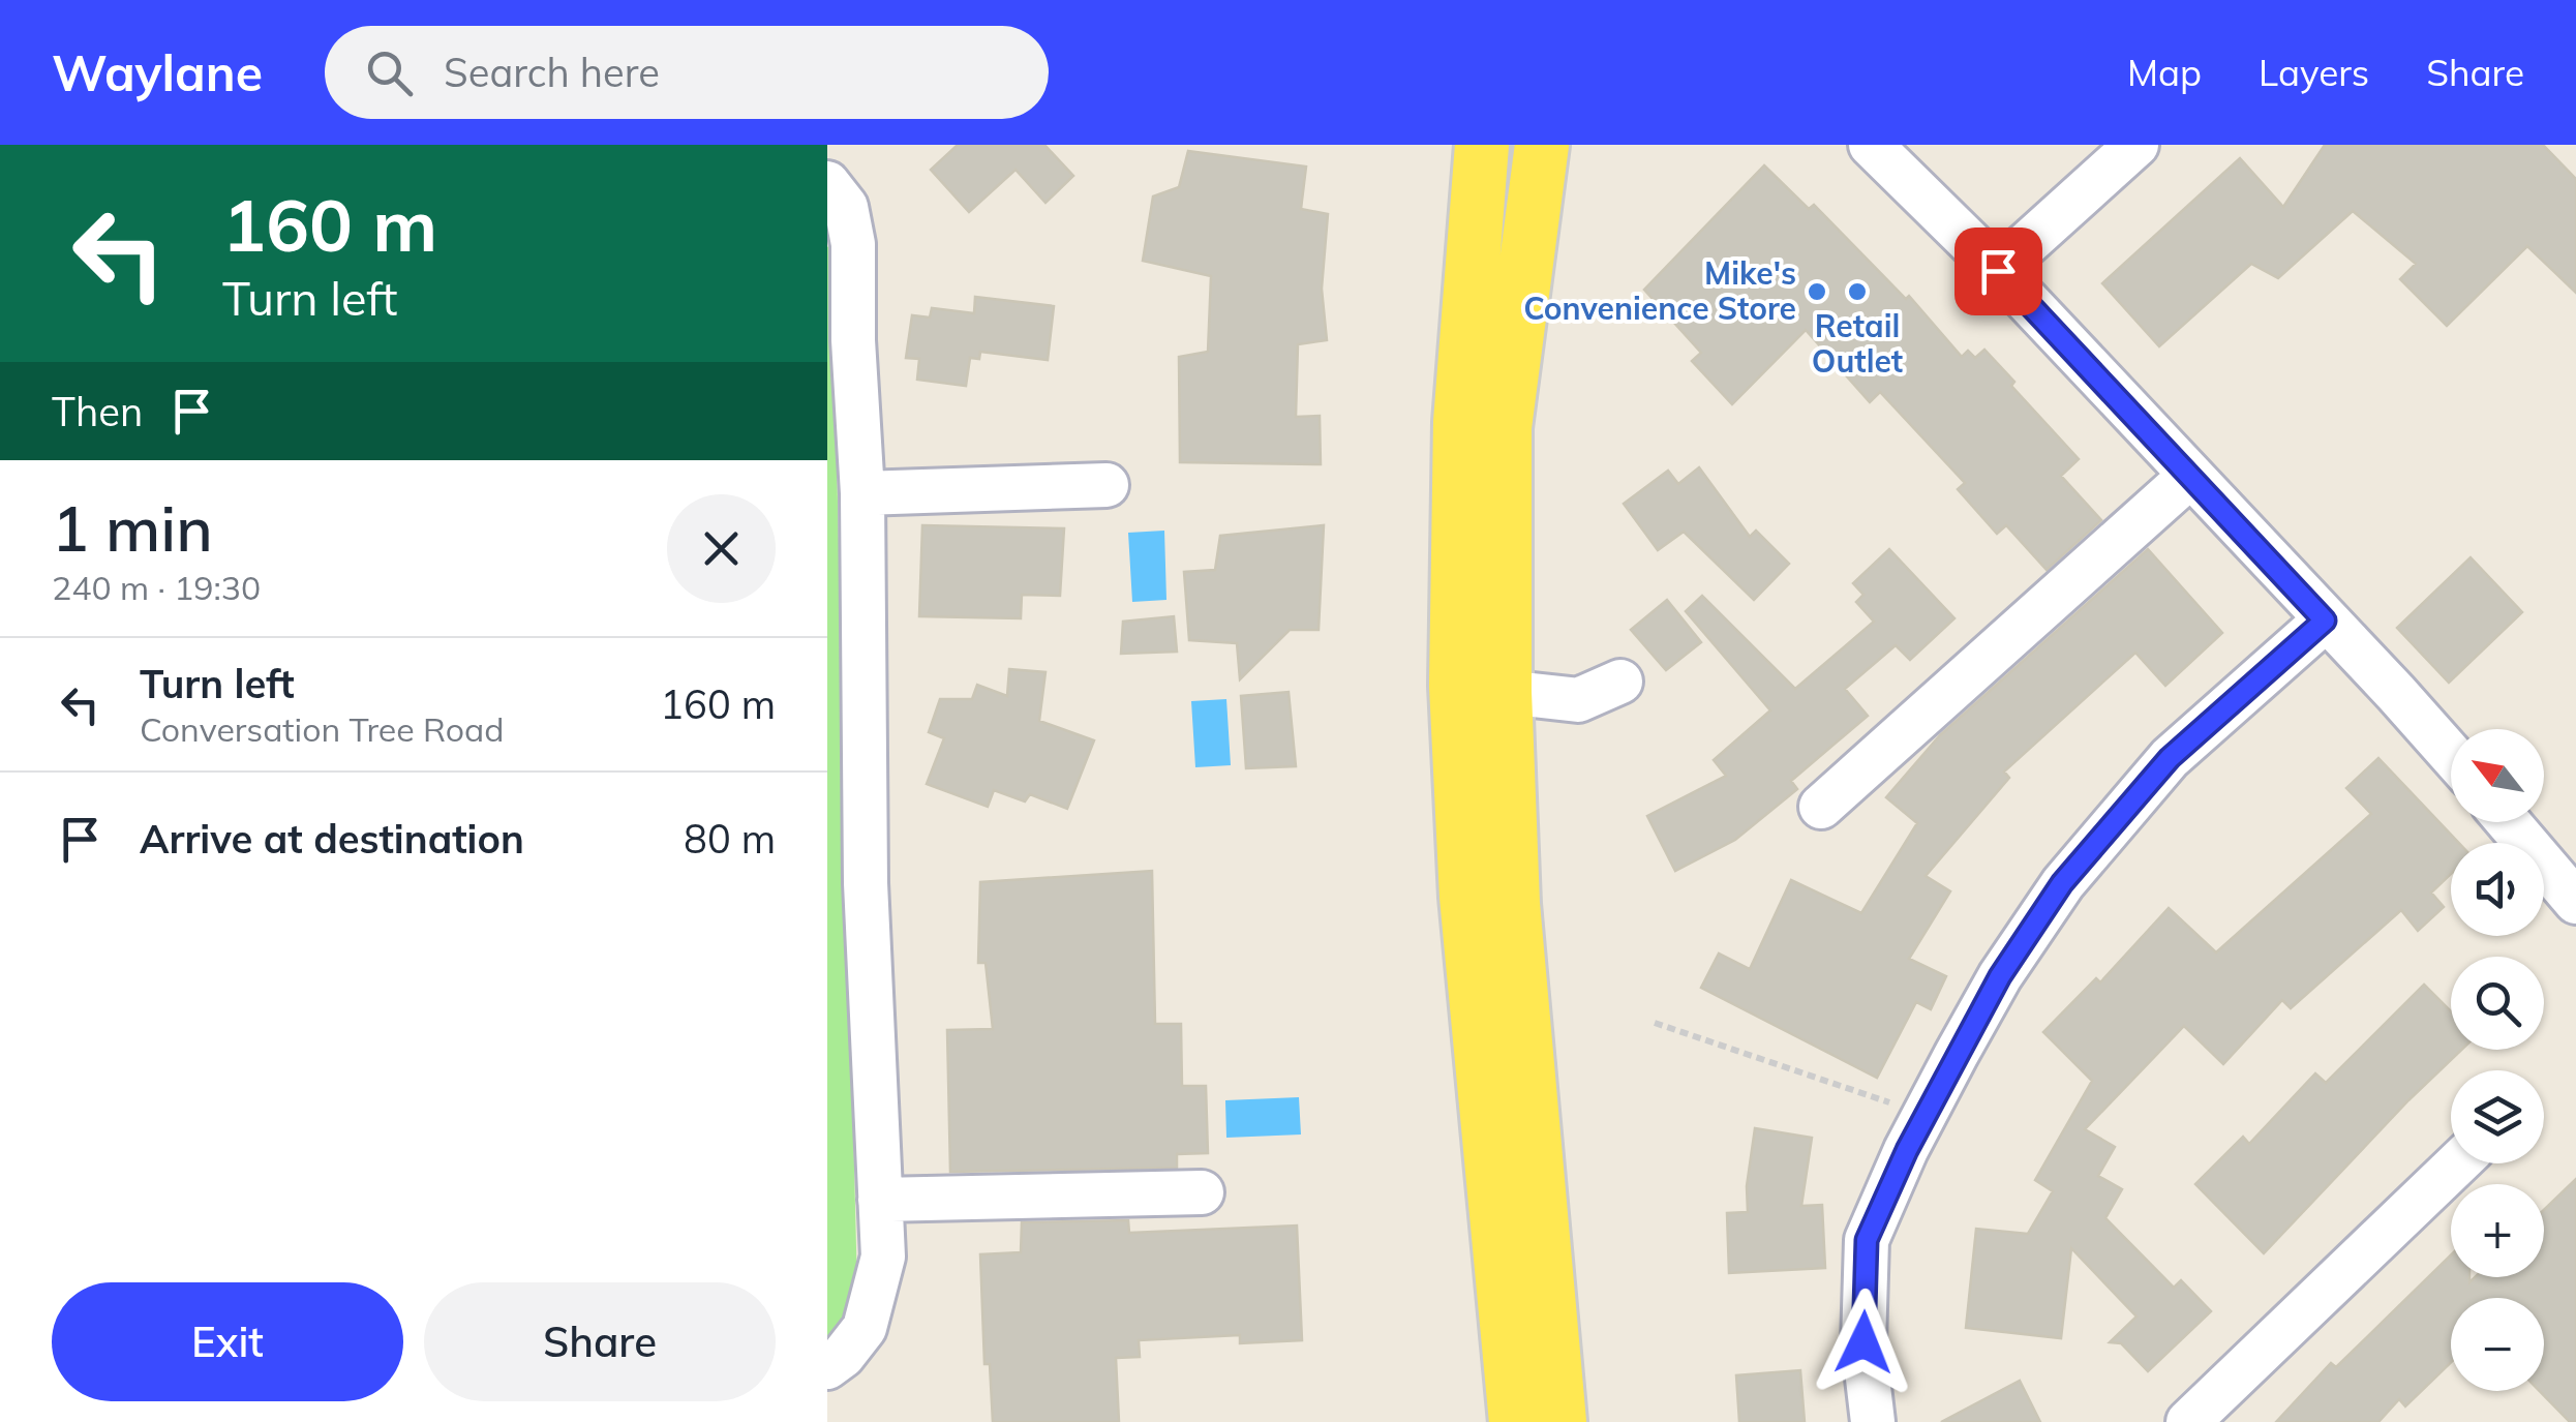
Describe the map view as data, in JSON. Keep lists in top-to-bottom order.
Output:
{
  "places": ["Mike's Convenience Store", "Retail Outlet"],
  "north": "top left",
  "page": {
    "header": "Waylane",
    "search": "Search here",
    "nav": ["Map", "Layers", "Share"],
    "turn": ["160 m", "Turn left"],
    "then": "Then",
    "heading": ["1 min", "240 m · 19:30"],
    "list": [
      {
        "name": "Turn left",
        "note": "Conversation Tree Road",
        "value": "160 m"
      },
      {
        "name": "Arrive at destination",
        "value": "80 m"
      }
    ],
    "map_buttons": ["+", "−"],
    "buttons": ["Exit", "Share"]
  }
}
